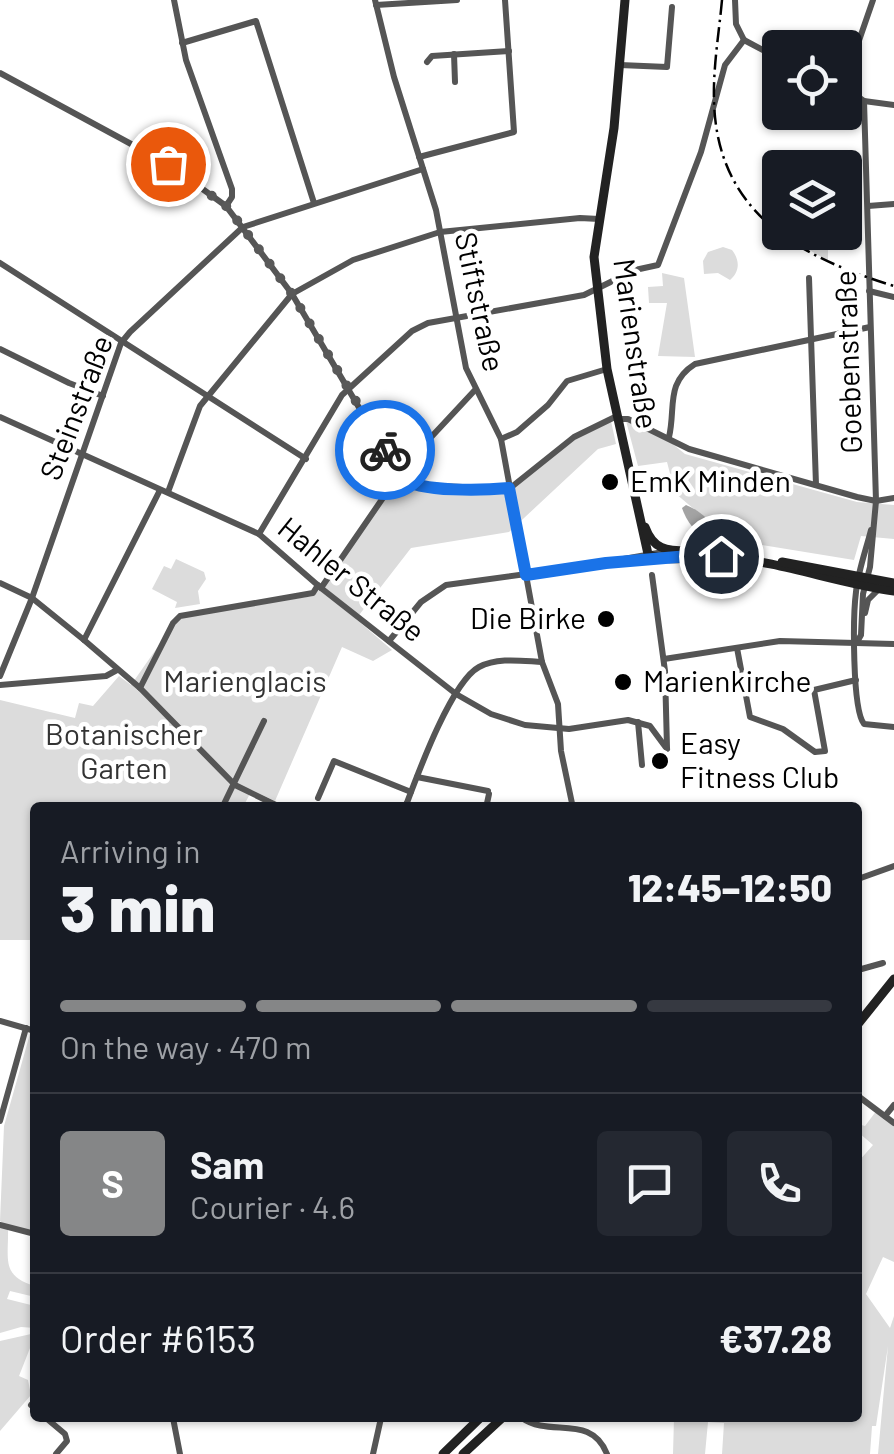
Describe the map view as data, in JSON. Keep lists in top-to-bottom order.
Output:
{
  "streets": {
    "street": [
      "Stiftstraße",
      "Marienstraße",
      "Goebenstraße",
      "Steinstraße",
      "Hahler Straße"
    ]
  },
  "crossings": [
    ["Stiftstraße", "Steinstraße"],
    ["Stiftstraße", "Hahler Straße"],
    ["Steinstraße", "Hahler Straße"]
  ],
  "parks": ["Marienglacis", "Botanischer Garten"],
  "places": [
    "EmK Minden",
    "Die Birke",
    "Marienkirche",
    "Easy Fitness Club"
  ],
  "page": {
    "heading": ["3 min", "Arriving in", "12:45–12:50"],
    "panel": [
      "Sam",
      "Courier · 4.6",
      "Order #6153",
      "€37.28"
    ],
    "bar": "On the way · 470 m",
    "round": "S"
  }
}
